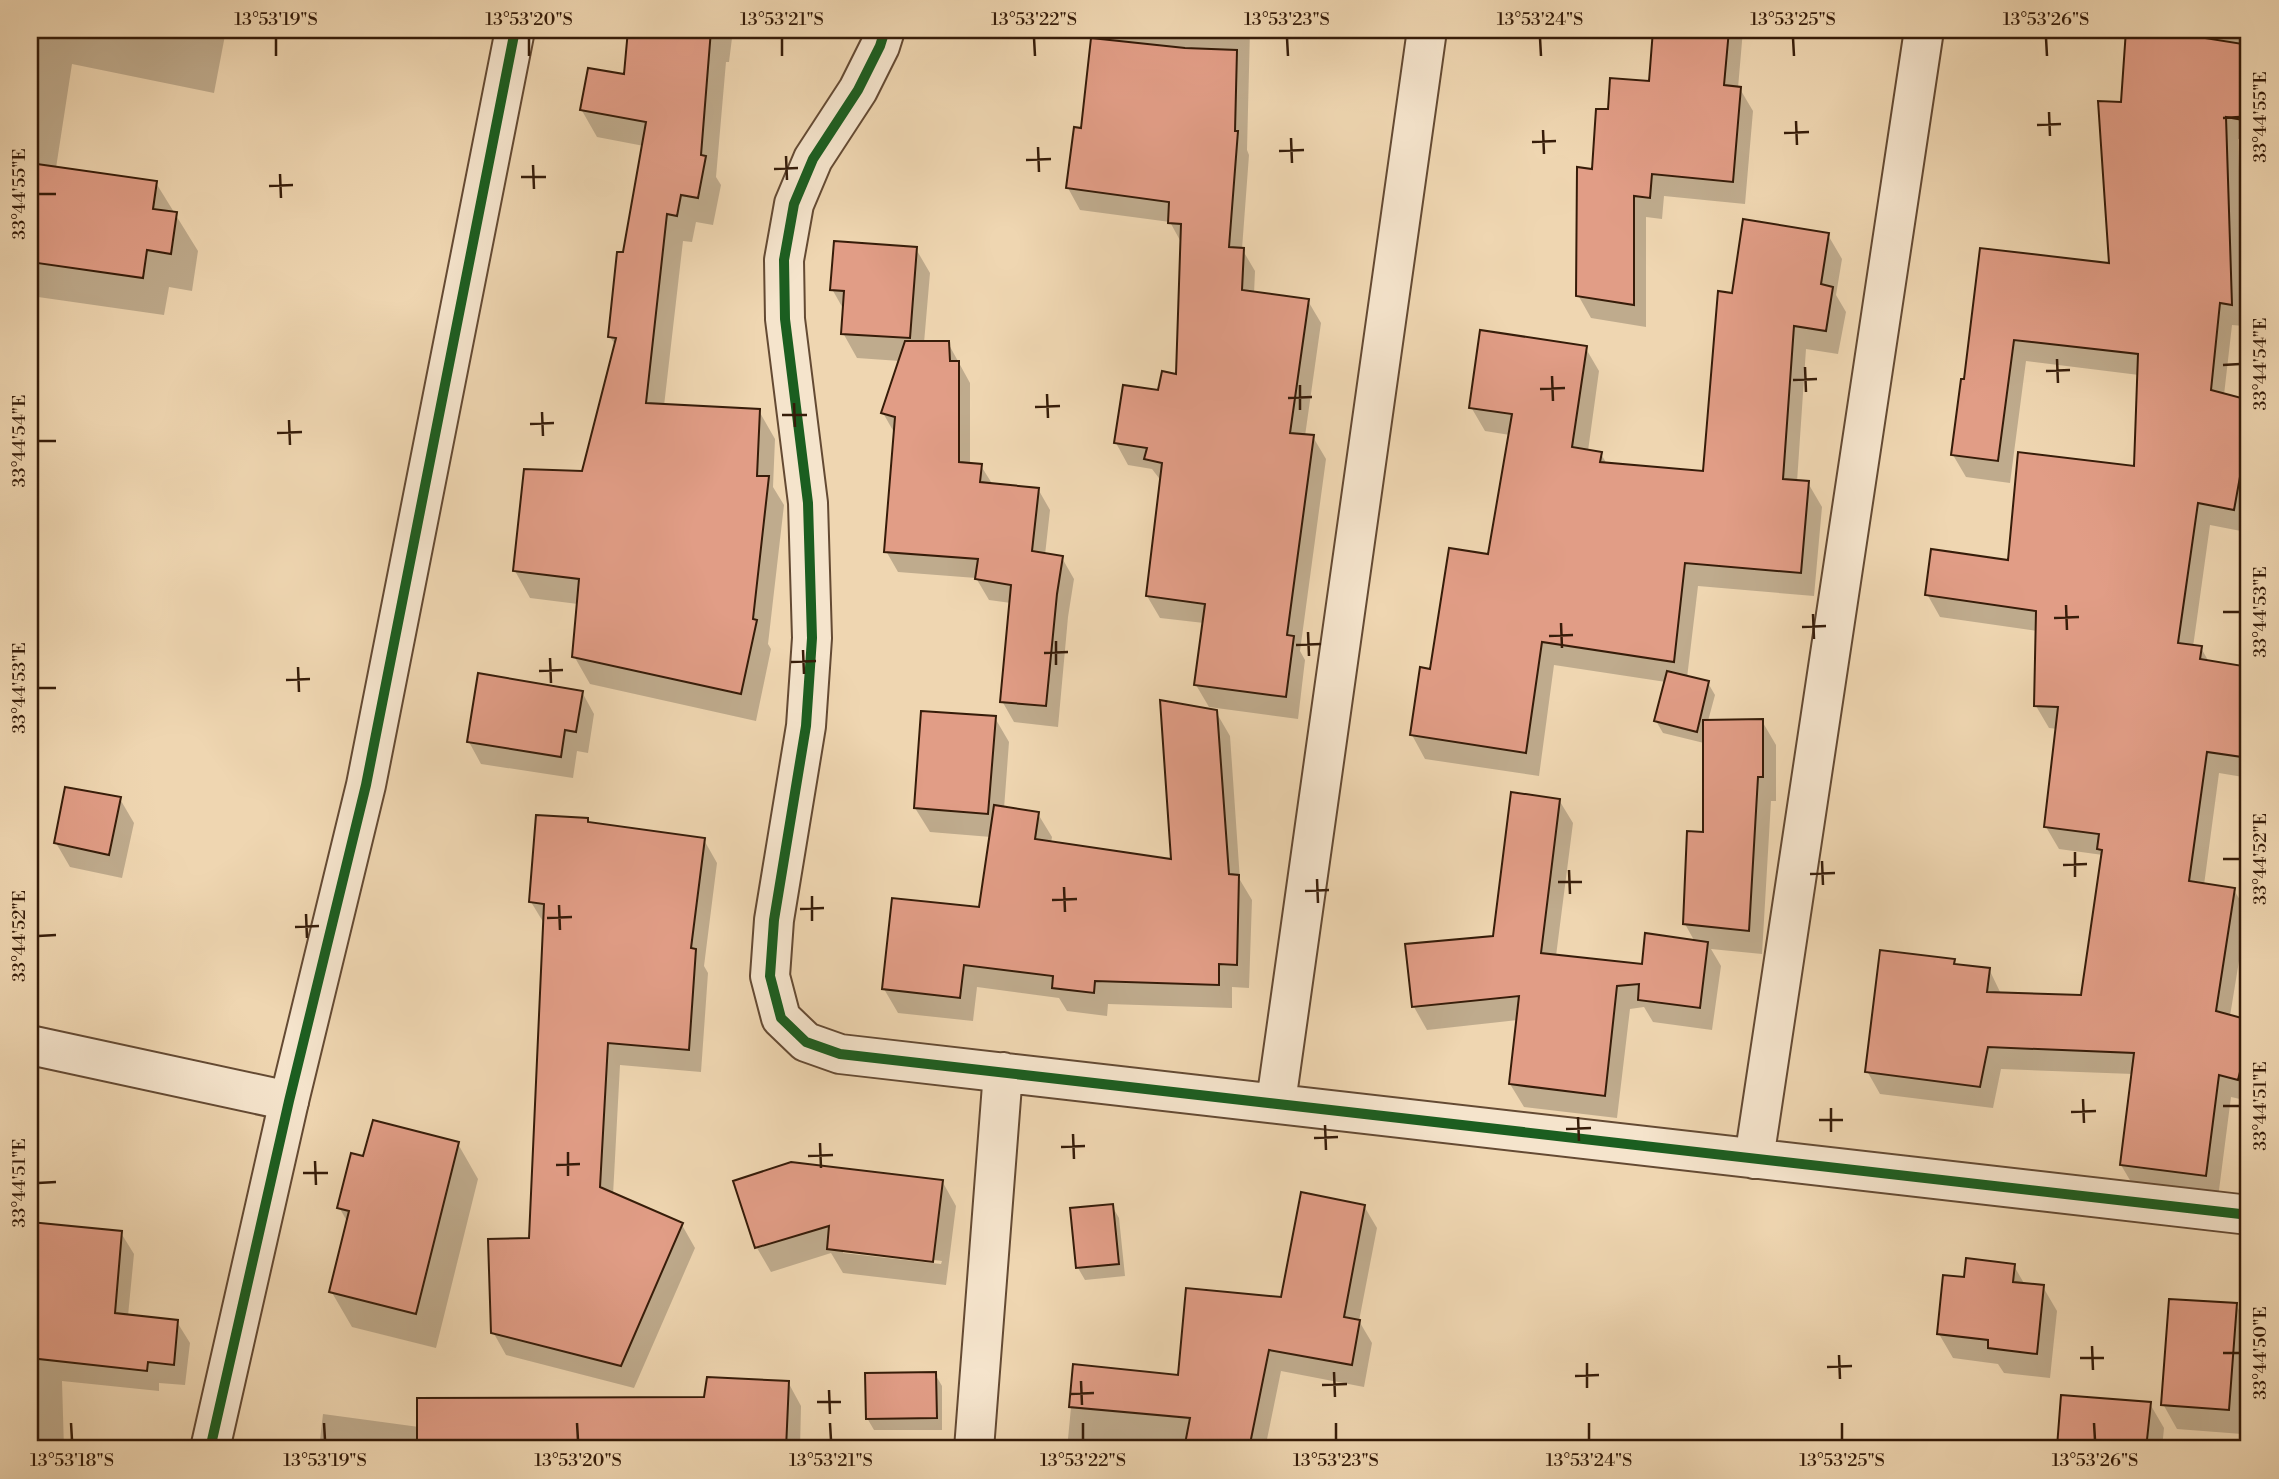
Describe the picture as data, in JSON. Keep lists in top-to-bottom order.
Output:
{
  "coordinates": [
    "13°53'19\"S",
    "13°53'20\"S",
    "13°53'21\"S",
    "13°53'22\"S",
    "13°53'23\"S",
    "13°53'24\"S",
    "13°53'25\"S",
    "13°53'26\"S",
    "33°44'55\"E",
    "33°44'54\"E",
    "33°44'53\"E",
    "33°44'52\"E",
    "33°44'51\"E",
    "33°44'50\"E",
    "13°53'18\"S"
  ]
}
